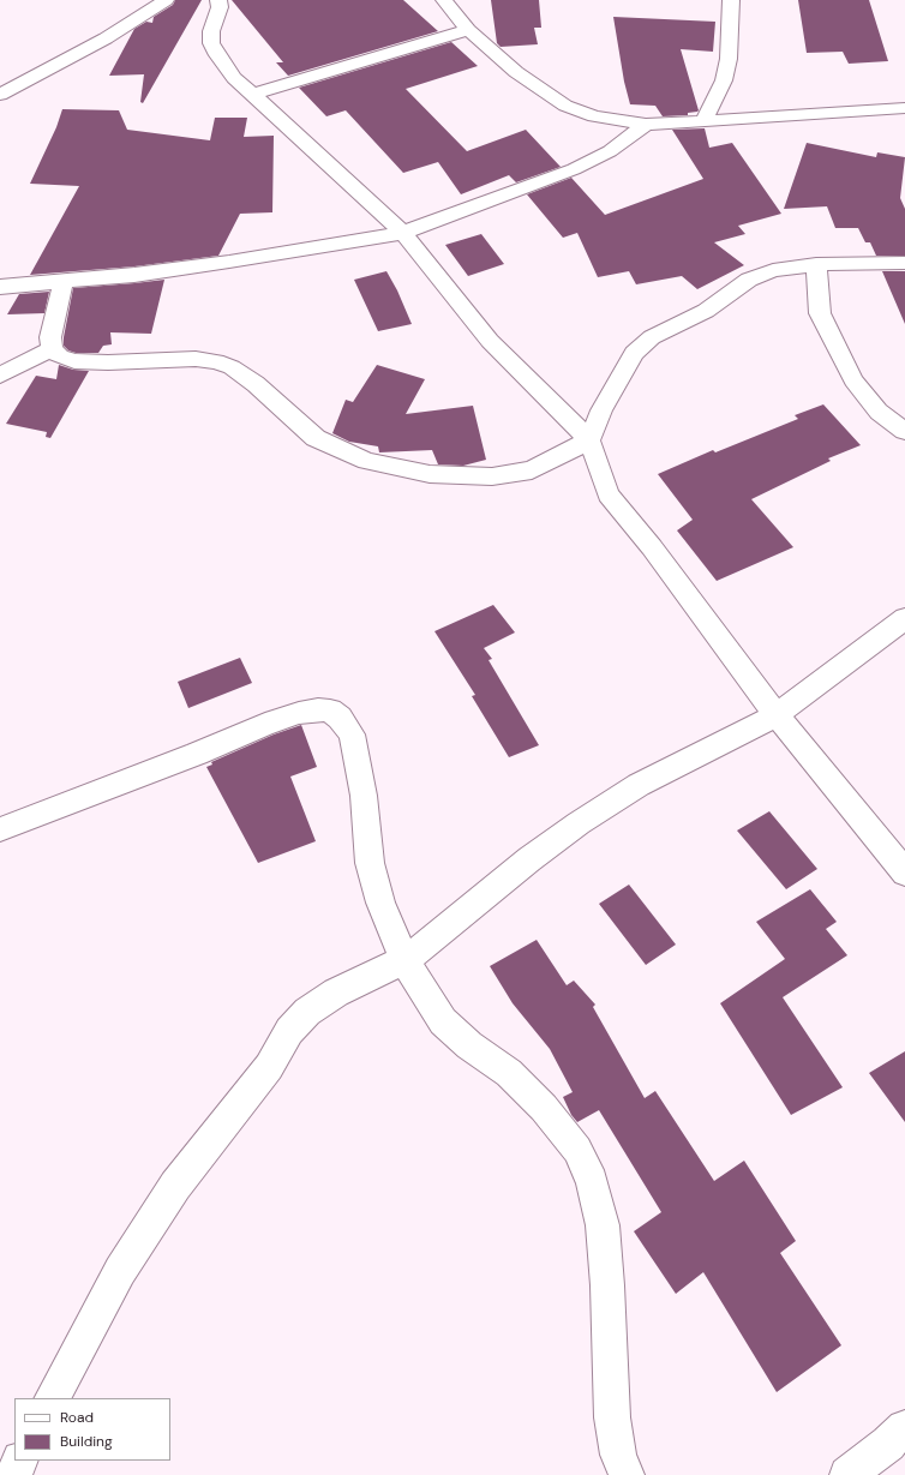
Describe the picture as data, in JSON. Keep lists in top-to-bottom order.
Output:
{
  "legend": ["Road", "Building"]
}
